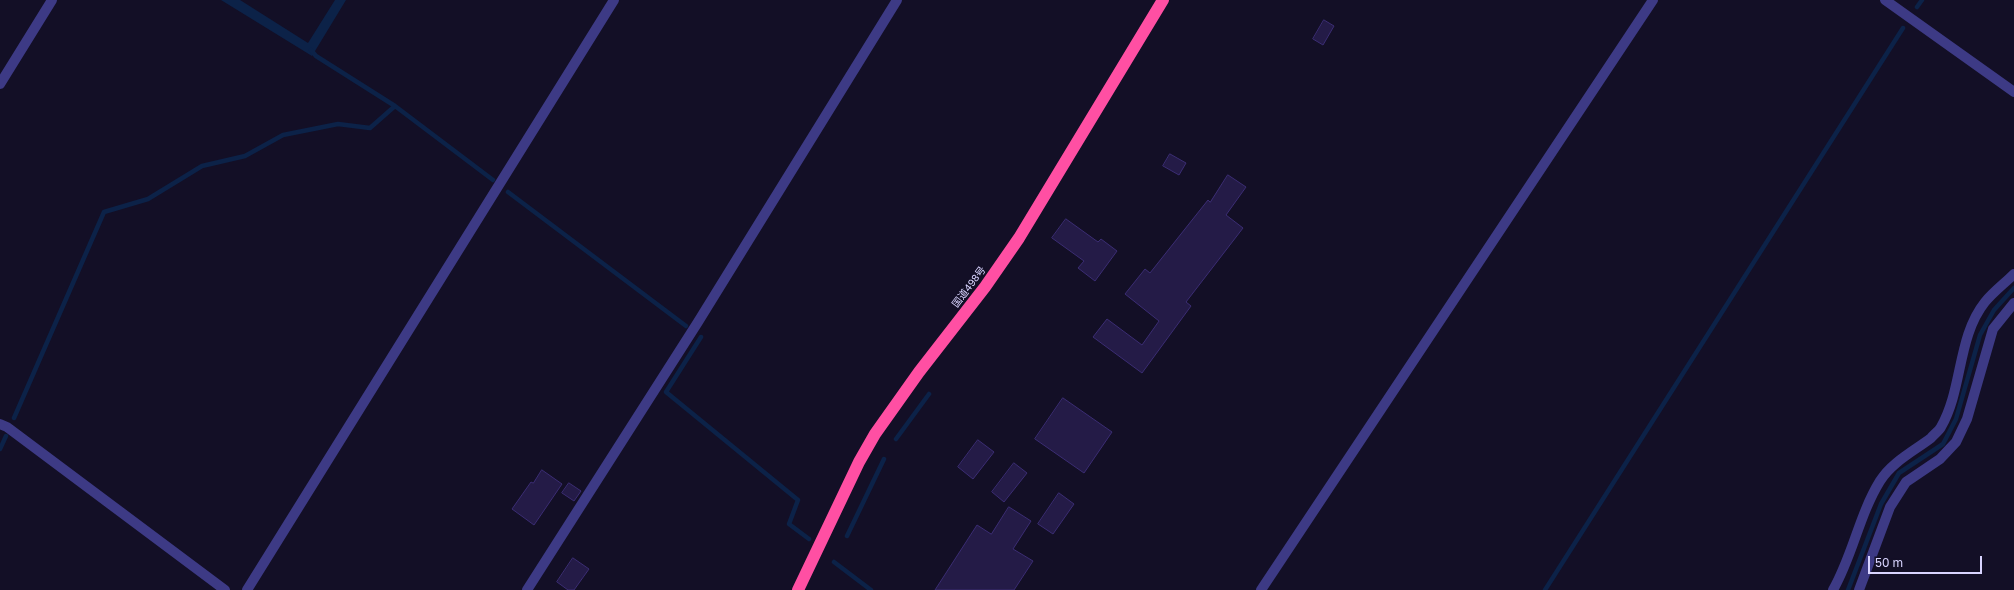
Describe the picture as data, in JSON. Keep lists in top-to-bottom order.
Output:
{
  "streets": {
    "highway": ["国道498号"]
  },
  "scale_bar": "50 m"
}
